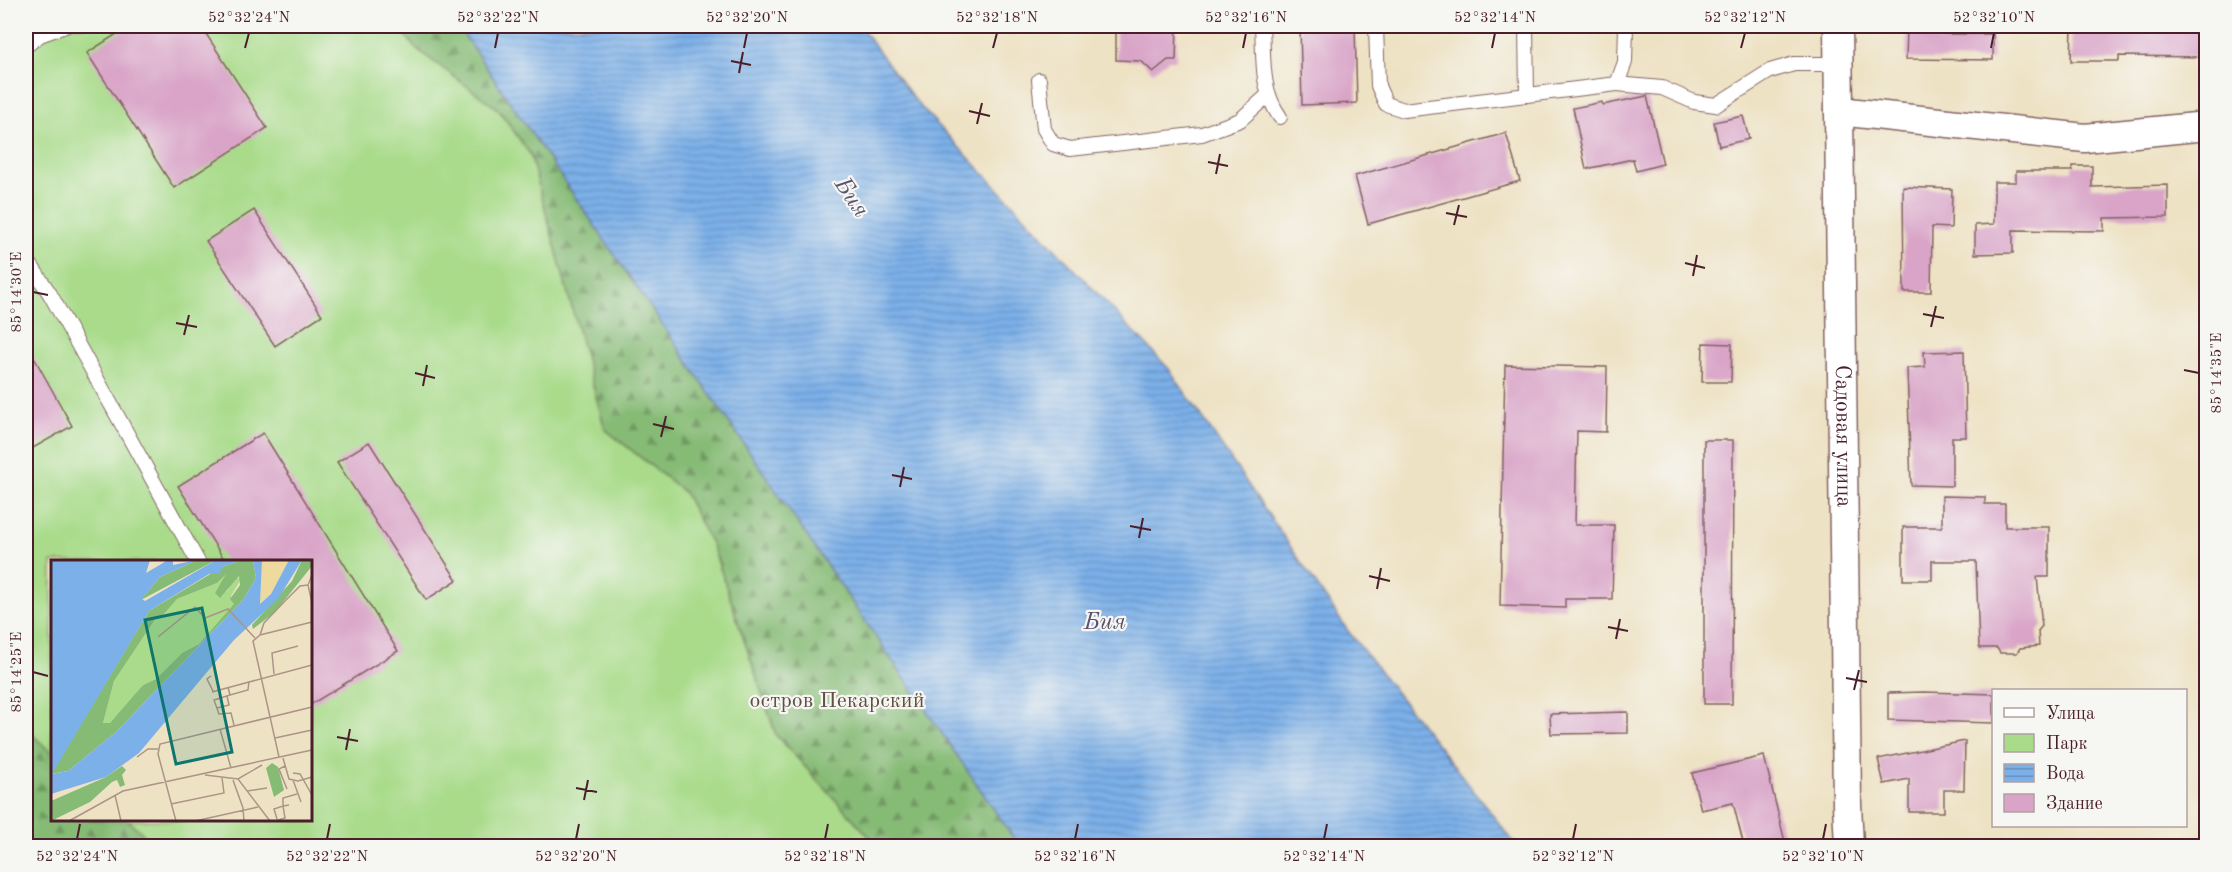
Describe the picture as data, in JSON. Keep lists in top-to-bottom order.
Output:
{
  "streets": {
    "street": ["Садовая улица"]
  },
  "water": ["Бия"],
  "parks": ["остров Пекарский"],
  "legend": [
    "Улица",
    "Парк",
    "Вода",
    "Здание"
  ],
  "coordinates": [
    "52°32'24\"N",
    "52°32'22\"N",
    "52°32'20\"N",
    "52°32'18\"N",
    "52°32'16\"N",
    "52°32'14\"N",
    "52°32'12\"N",
    "52°32'10\"N",
    "85°14'30\"E",
    "85°14'35\"E",
    "85°14'25\"E"
  ]
}
